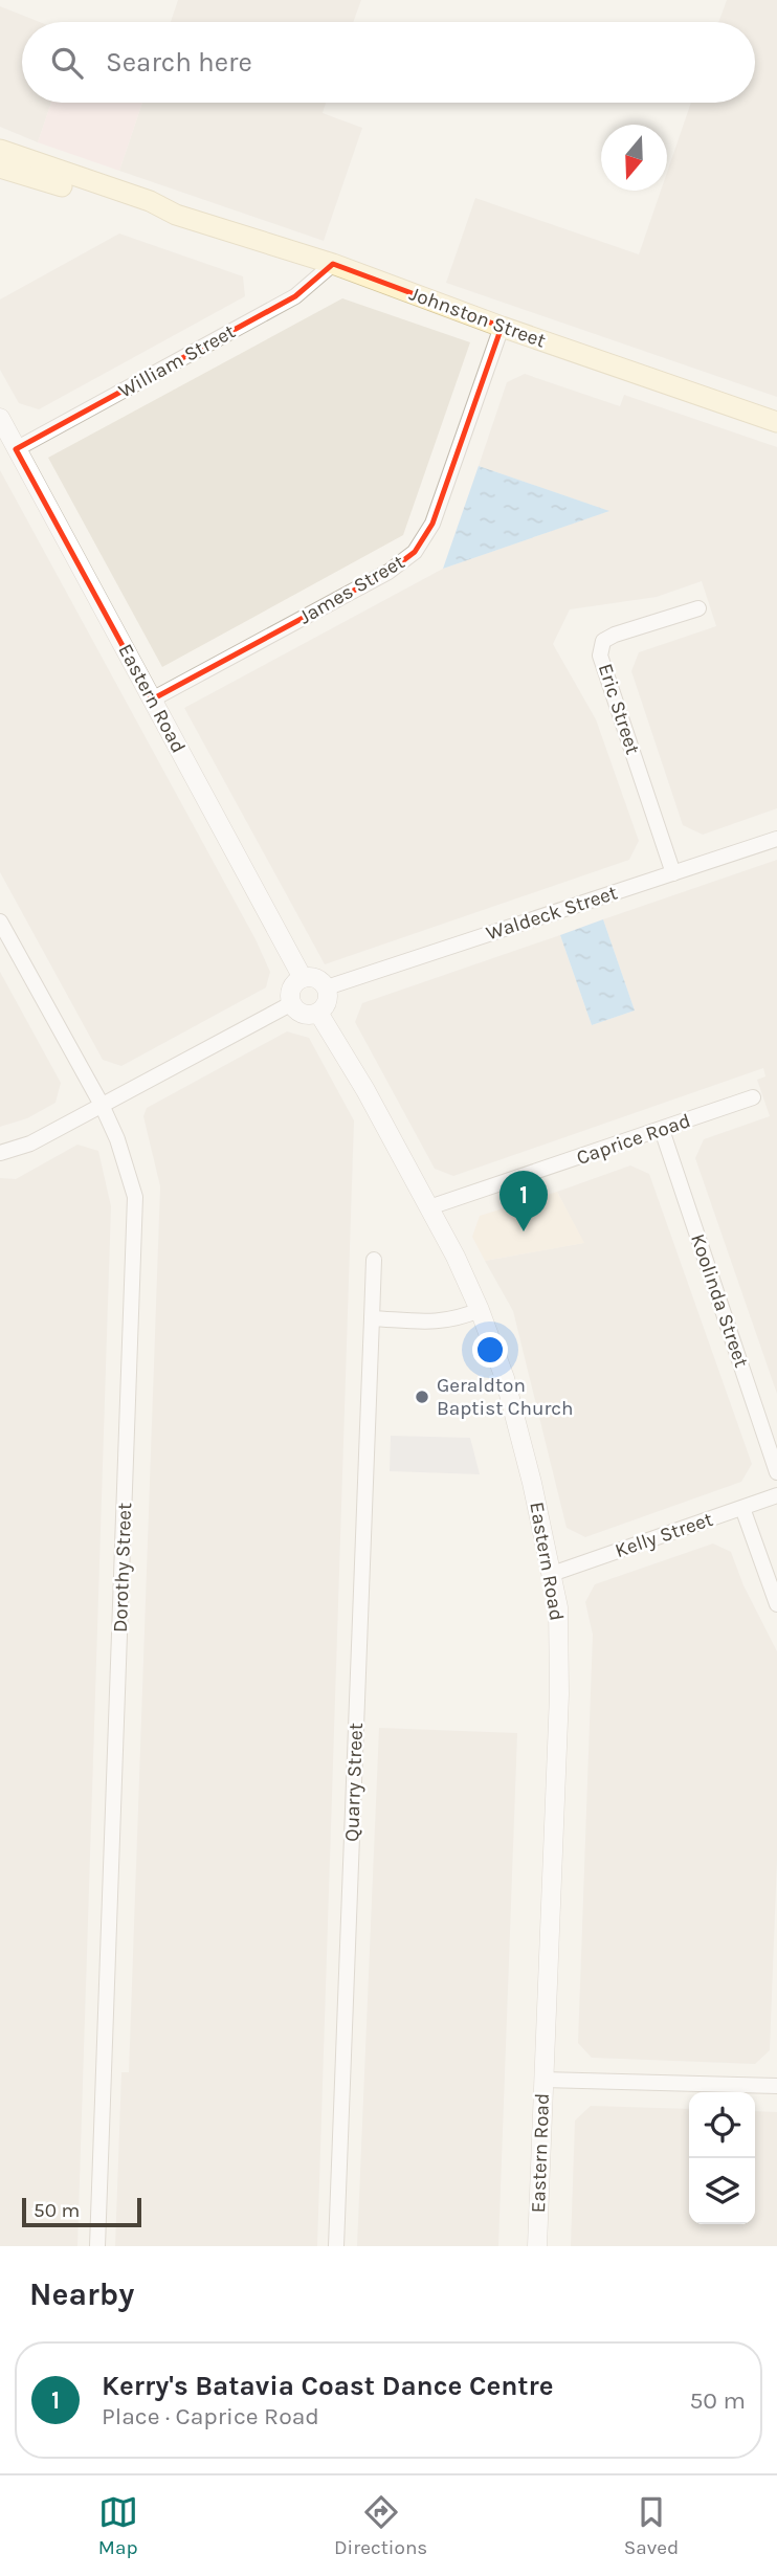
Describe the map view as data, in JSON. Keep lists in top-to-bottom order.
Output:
{
  "streets": {
    "main road": ["Johnston Street"],
    "street": [
      "William Street",
      "James Street",
      "Eastern Road",
      "Eric Street",
      "Waldeck Street",
      "Caprice Road",
      "Koolinda Street",
      "Kelly Street",
      "Dorothy Street",
      "Quarry Street"
    ]
  },
  "crossings": [
    ["Johnston Street", "William Street"],
    ["Johnston Street", "James Street"],
    ["William Street", "Eastern Road"],
    ["James Street", "Eastern Road"],
    ["Eastern Road", "Waldeck Street"],
    ["Eastern Road", "Caprice Road"],
    ["Eastern Road", "Kelly Street"],
    ["Eric Street", "Waldeck Street"],
    ["Caprice Road", "Koolinda Street"]
  ],
  "places": ["Geraldton Baptist Church"],
  "scale_bar": "50 m",
  "north": "bottom",
  "page": {
    "search": "Search here",
    "pins": "1",
    "scale": "50 m",
    "heading": "Nearby",
    "list": [
      {
        "mark": "1",
        "name": "Kerry's Batavia Coast Dance Centre",
        "note": "Place · Caprice Road",
        "value": "50 m"
      }
    ],
    "nav": ["Map", "Directions", "Saved"]
  }
}
